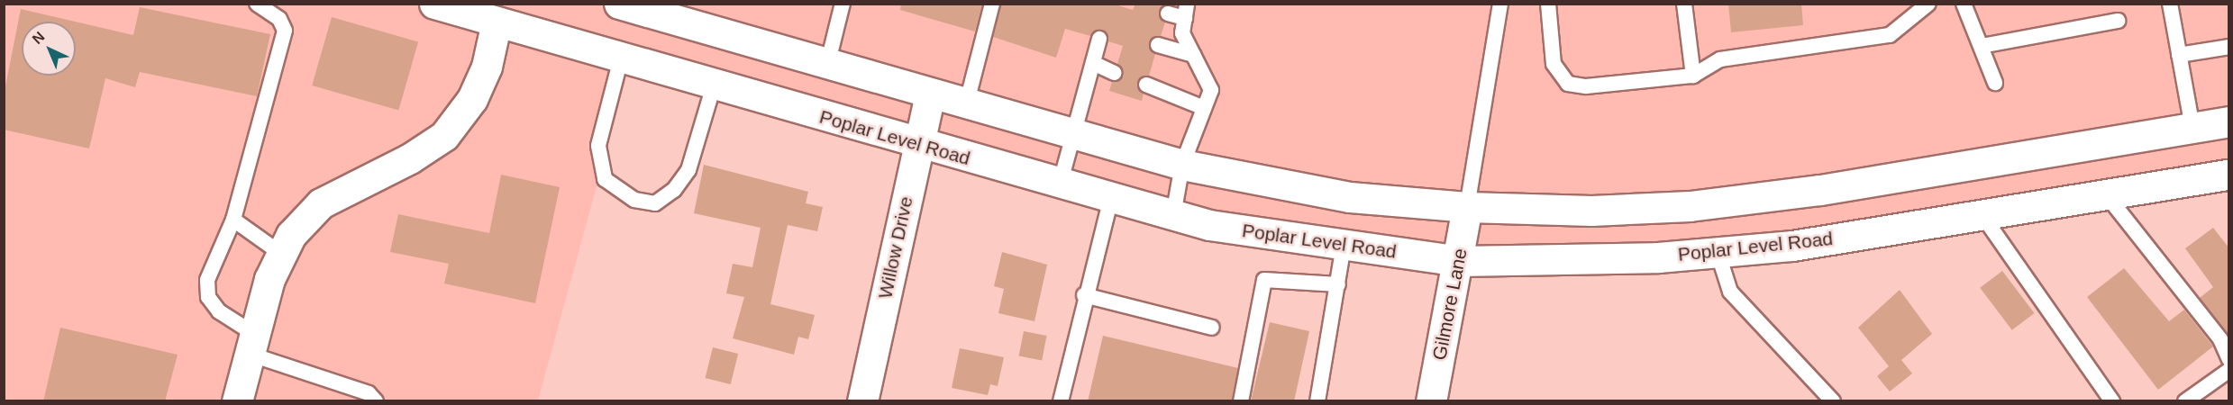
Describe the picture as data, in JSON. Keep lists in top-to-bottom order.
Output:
{
  "streets": {
    "main road": ["Poplar Level Road", "Willow Drive", "Gilmore Lane"]
  },
  "crossings": [
    ["Poplar Level Road", "Willow Drive"],
    ["Poplar Level Road", "Gilmore Lane"]
  ],
  "north": "top left"
}
